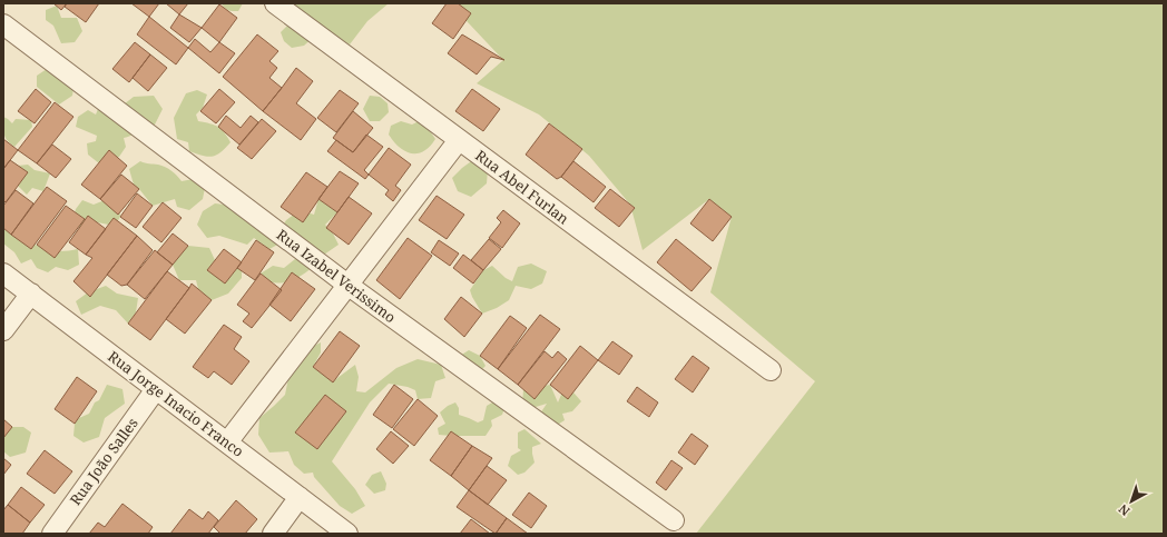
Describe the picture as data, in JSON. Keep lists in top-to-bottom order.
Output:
{
  "streets": {
    "street": [
      "Rua Abel Furlan",
      "Rua Izabel Verissimo",
      "Rua Jorge Inacio Franco",
      "Rua João Salles"
    ]
  },
  "crossings": [
    ["Rua Jorge Inacio Franco", "Rua João Salles"]
  ],
  "north": "bottom left"
}
